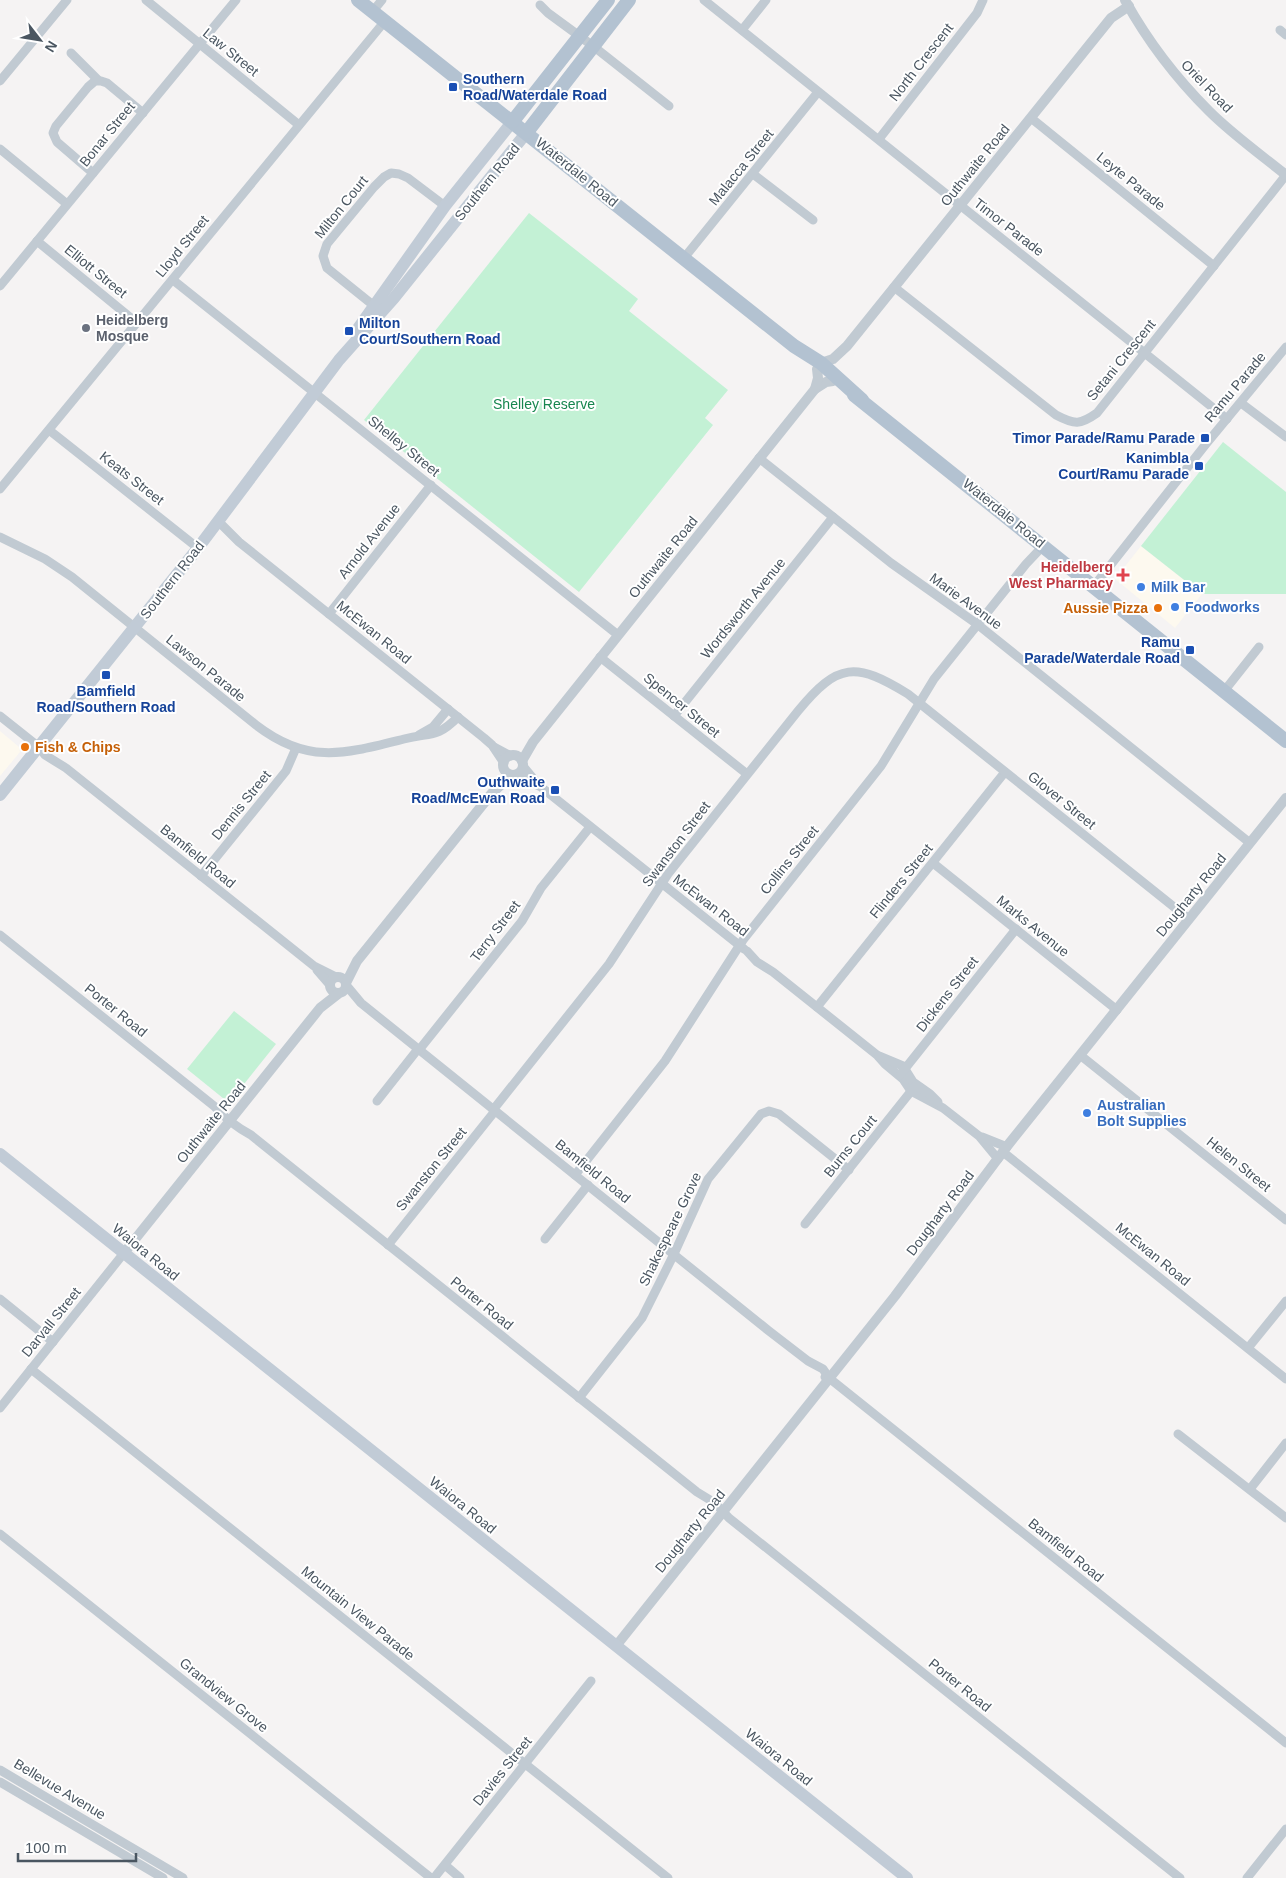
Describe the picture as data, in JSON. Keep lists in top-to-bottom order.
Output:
{
  "streets": {
    "main road": ["Waterdale Road", "Southern Road", "Waiora Road"],
    "street": [
      "Law Street",
      "North Crescent",
      "Oriel Road",
      "Bonar Street",
      "Outhwaite Road",
      "Malacca Street",
      "Leyte Parade",
      "Milton Court",
      "Timor Parade",
      "Lloyd Street",
      "Elliott Street",
      "Setani Crescent",
      "Ramu Parade",
      "Shelley Street",
      "Keats Street",
      "Arnold Avenue",
      "Marie Avenue",
      "Wordsworth Avenue",
      "McEwan Road",
      "Lawson Parade",
      "Spencer Street",
      "Glover Street",
      "Dennis Street",
      "Swanston Street",
      "Bamfield Road",
      "Collins Street",
      "Flinders Street",
      "Dougharty Road",
      "Marks Avenue",
      "Terry Street",
      "Dickens Street",
      "Porter Road",
      "Burns Court",
      "Helen Street",
      "Shakespeare Grove",
      "Darvall Street",
      "Mountain View Parade",
      "Grandview Grove",
      "Davies Street",
      "Bellevue Avenue"
    ]
  },
  "crossings": [
    ["Law Street", "Bonar Street"],
    ["Law Street", "Lloyd Street"],
    ["North Crescent", "Timor Parade"],
    ["Oriel Road", "Outhwaite Road"],
    ["Oriel Road", "Setani Crescent"],
    ["Bonar Street", "Elliott Street"],
    ["Outhwaite Road", "Waterdale Road"],
    ["Outhwaite Road", "Leyte Parade"],
    ["Outhwaite Road", "Timor Parade"],
    ["Outhwaite Road", "Setani Crescent"],
    ["Outhwaite Road", "Shelley Street"],
    ["Outhwaite Road", "Marie Avenue"],
    ["Outhwaite Road", "McEwan Road"],
    ["Outhwaite Road", "Spencer Street"],
    ["Outhwaite Road", "Bamfield Road"],
    ["Outhwaite Road", "Porter Road"],
    ["Outhwaite Road", "Waiora Road"],
    ["Outhwaite Road", "Darvall Street"],
    ["Malacca Street", "Waterdale Road"],
    ["Malacca Street", "Timor Parade"],
    ["Waterdale Road", "Southern Road"],
    ["Waterdale Road", "Lloyd Street"],
    ["Waterdale Road", "Ramu Parade"],
    ["Waterdale Road", "Collins Street"],
    ["Leyte Parade", "Setani Crescent"],
    ["Southern Road", "Milton Court"],
    ["Southern Road", "Shelley Street"],
    ["Southern Road", "Keats Street"],
    ["Southern Road", "McEwan Road"],
    ["Southern Road", "Lawson Parade"],
    ["Southern Road", "Bamfield Road"],
    ["Timor Parade", "Setani Crescent"],
    ["Timor Parade", "Ramu Parade"],
    ["Lloyd Street", "Elliott Street"],
    ["Lloyd Street", "Shelley Street"],
    ["Lloyd Street", "Keats Street"],
    ["Shelley Street", "Arnold Avenue"],
    ["Arnold Avenue", "McEwan Road"],
    ["Marie Avenue", "Wordsworth Avenue"],
    ["Marie Avenue", "Collins Street"],
    ["Marie Avenue", "Dougharty Road"],
    ["Wordsworth Avenue", "Spencer Street"],
    ["McEwan Road", "Lawson Parade"],
    ["McEwan Road", "Swanston Street"],
    ["McEwan Road", "Collins Street"],
    ["McEwan Road", "Flinders Street"],
    ["McEwan Road", "Dougharty Road"],
    ["McEwan Road", "Terry Street"],
    ["McEwan Road", "Dickens Street"],
    ["McEwan Road", "Burns Court"],
    ["Lawson Parade", "Dennis Street"],
    ["Spencer Street", "Swanston Street"],
    ["Glover Street", "Swanston Street"],
    ["Glover Street", "Collins Street"],
    ["Glover Street", "Flinders Street"],
    ["Glover Street", "Dougharty Road"],
    ["Dennis Street", "Bamfield Road"],
    ["Swanston Street", "Bamfield Road"],
    ["Swanston Street", "Collins Street"],
    ["Swanston Street", "Porter Road"],
    ["Bamfield Road", "Collins Street"],
    ["Bamfield Road", "Dougharty Road"],
    ["Bamfield Road", "Terry Street"],
    ["Bamfield Road", "Shakespeare Grove"],
    ["Flinders Street", "Marks Avenue"],
    ["Dougharty Road", "Marks Avenue"],
    ["Dougharty Road", "Porter Road"],
    ["Dougharty Road", "Helen Street"],
    ["Dougharty Road", "Waiora Road"],
    ["Marks Avenue", "Dickens Street"],
    ["Porter Road", "Shakespeare Grove"],
    ["Burns Court", "Shakespeare Grove"],
    ["Waiora Road", "Darvall Street"],
    ["Darvall Street", "Mountain View Parade"],
    ["Mountain View Parade", "Davies Street"],
    ["Grandview Grove", "Davies Street"]
  ],
  "parks": ["Shelley Reserve"],
  "places": {
    "transit": [
      "Southern Road/Waterdale Road",
      "Milton Court/Southern Road",
      "Timor Parade/Ramu Parade",
      "Kanimbla Court/Ramu Parade",
      "Ramu Parade/Waterdale Road",
      "Bamfield Road/Southern Road",
      "Outhwaite Road/McEwan Road"
    ],
    "other": [
      "Heidelberg Mosque",
      "Milk Bar",
      "Foodworks",
      "Aussie Pizza",
      "Fish & Chips",
      "Australian Bolt Supplies"
    ],
    "health": ["Heidelberg West Pharmacy"]
  },
  "scale_bar": "100 m",
  "north": "bottom right"
}
